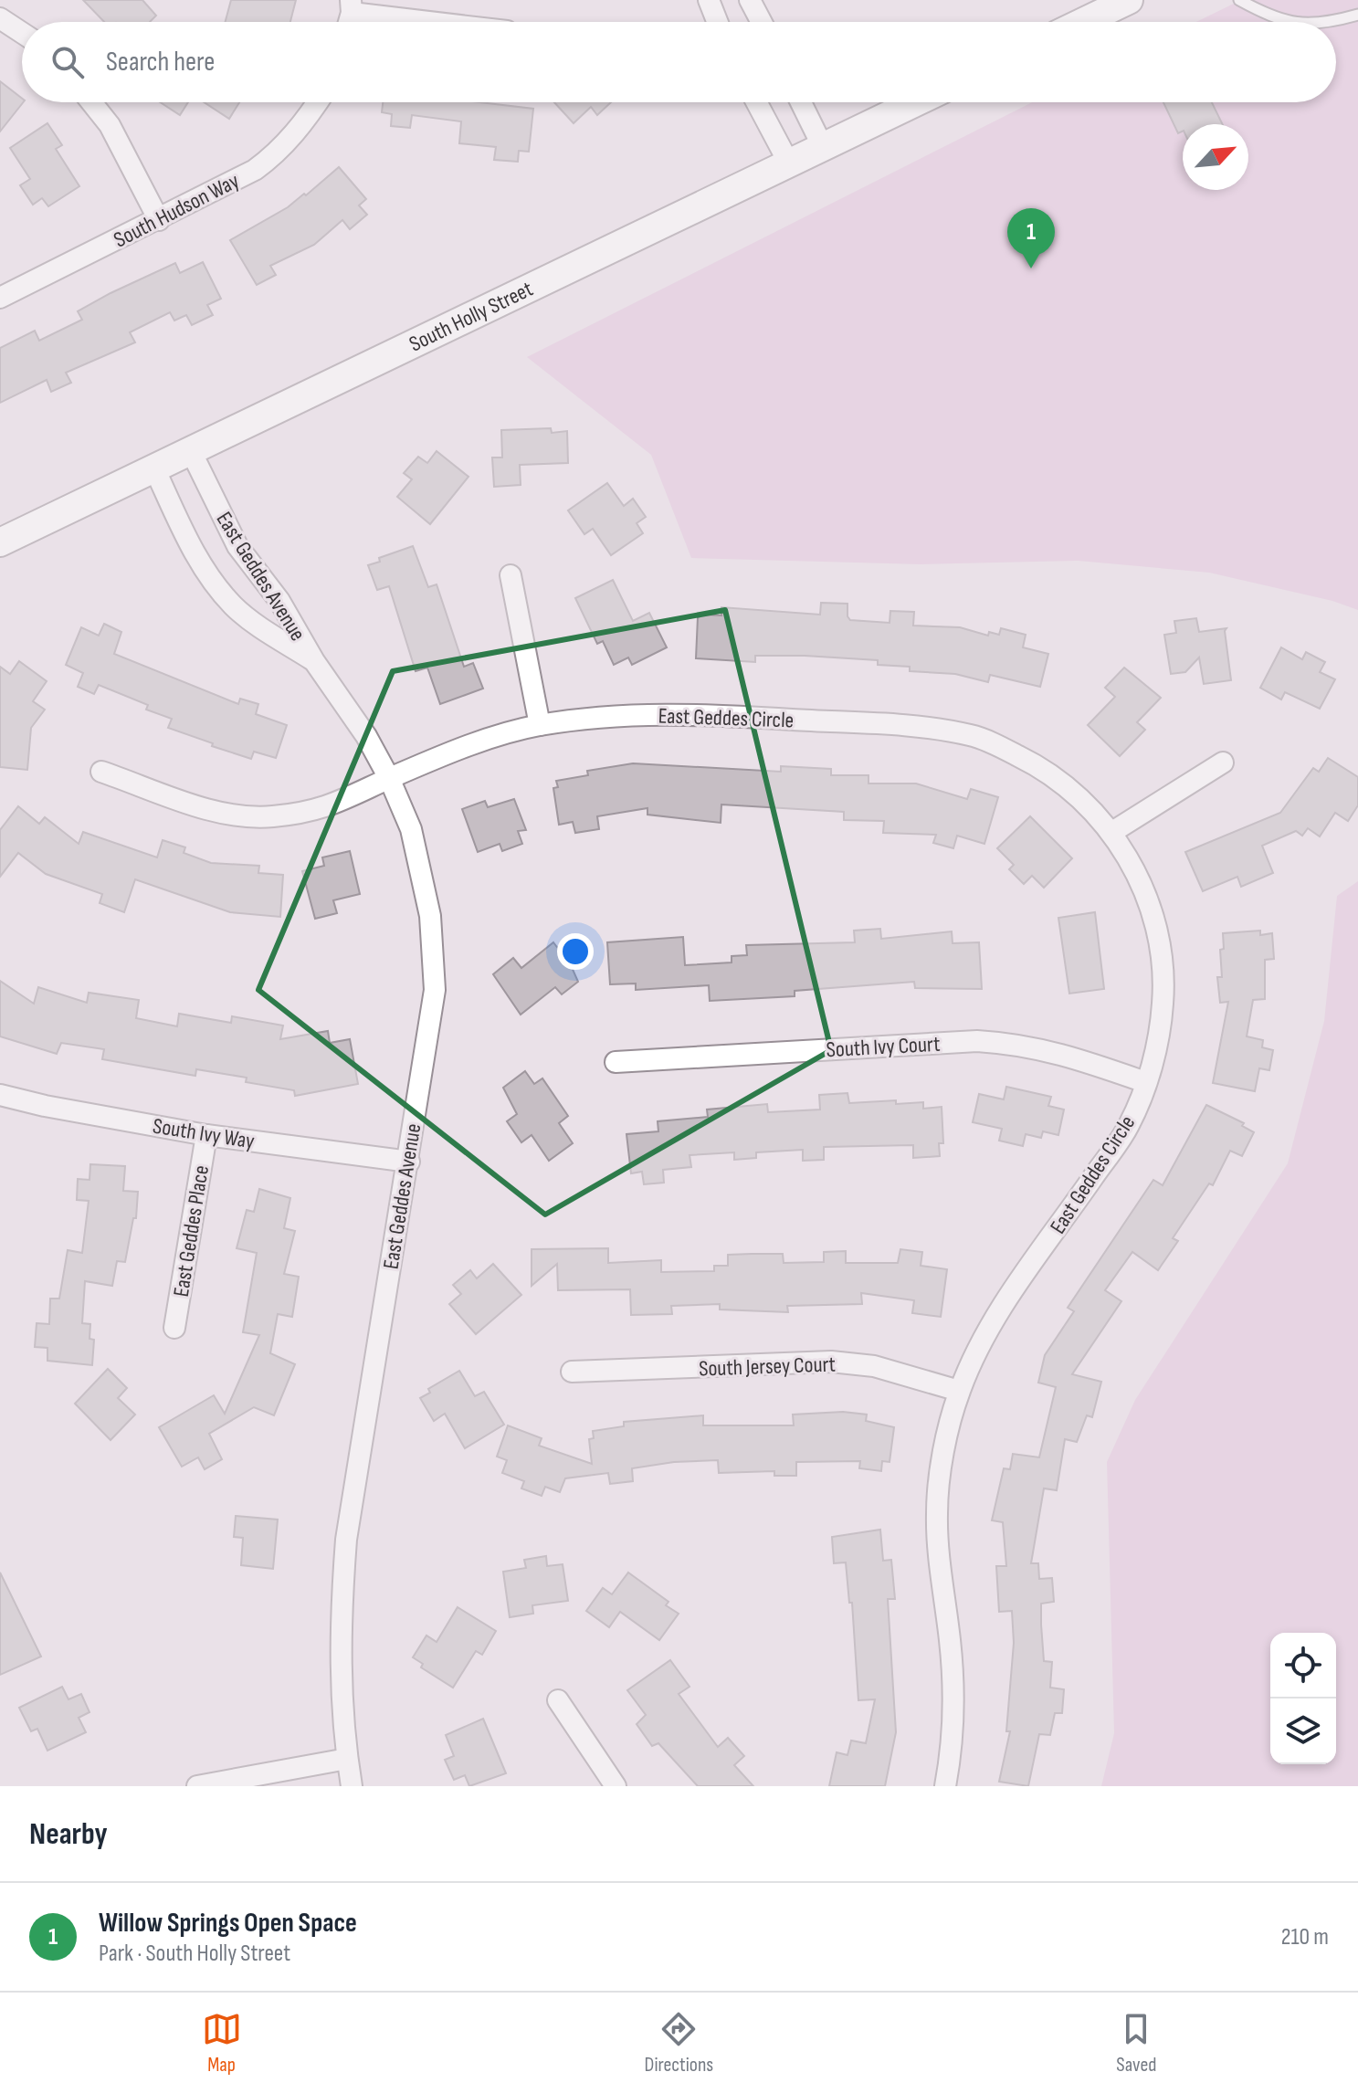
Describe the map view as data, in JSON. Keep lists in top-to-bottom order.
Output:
{
  "streets": {
    "main road": ["South Holly Street"],
    "street": [
      "South Hudson Way",
      "East Geddes Avenue",
      "East Geddes Circle",
      "South Ivy Court",
      "South Ivy Way",
      "East Geddes Place",
      "South Jersey Court"
    ]
  },
  "crossings": [
    ["South Holly Street", "East Geddes Avenue"],
    ["East Geddes Avenue", "East Geddes Circle"],
    ["East Geddes Avenue", "South Ivy Way"],
    ["East Geddes Circle", "South Ivy Court"],
    ["East Geddes Circle", "South Jersey Court"],
    ["South Ivy Way", "East Geddes Place"]
  ],
  "north": "top right",
  "page": {
    "search": "Search here",
    "pins": "1",
    "heading": "Nearby",
    "list": [
      {
        "mark": "1",
        "name": "Willow Springs Open Space",
        "note": "Park · South Holly Street",
        "value": "210 m"
      }
    ],
    "nav": ["Map", "Directions", "Saved"]
  }
}
